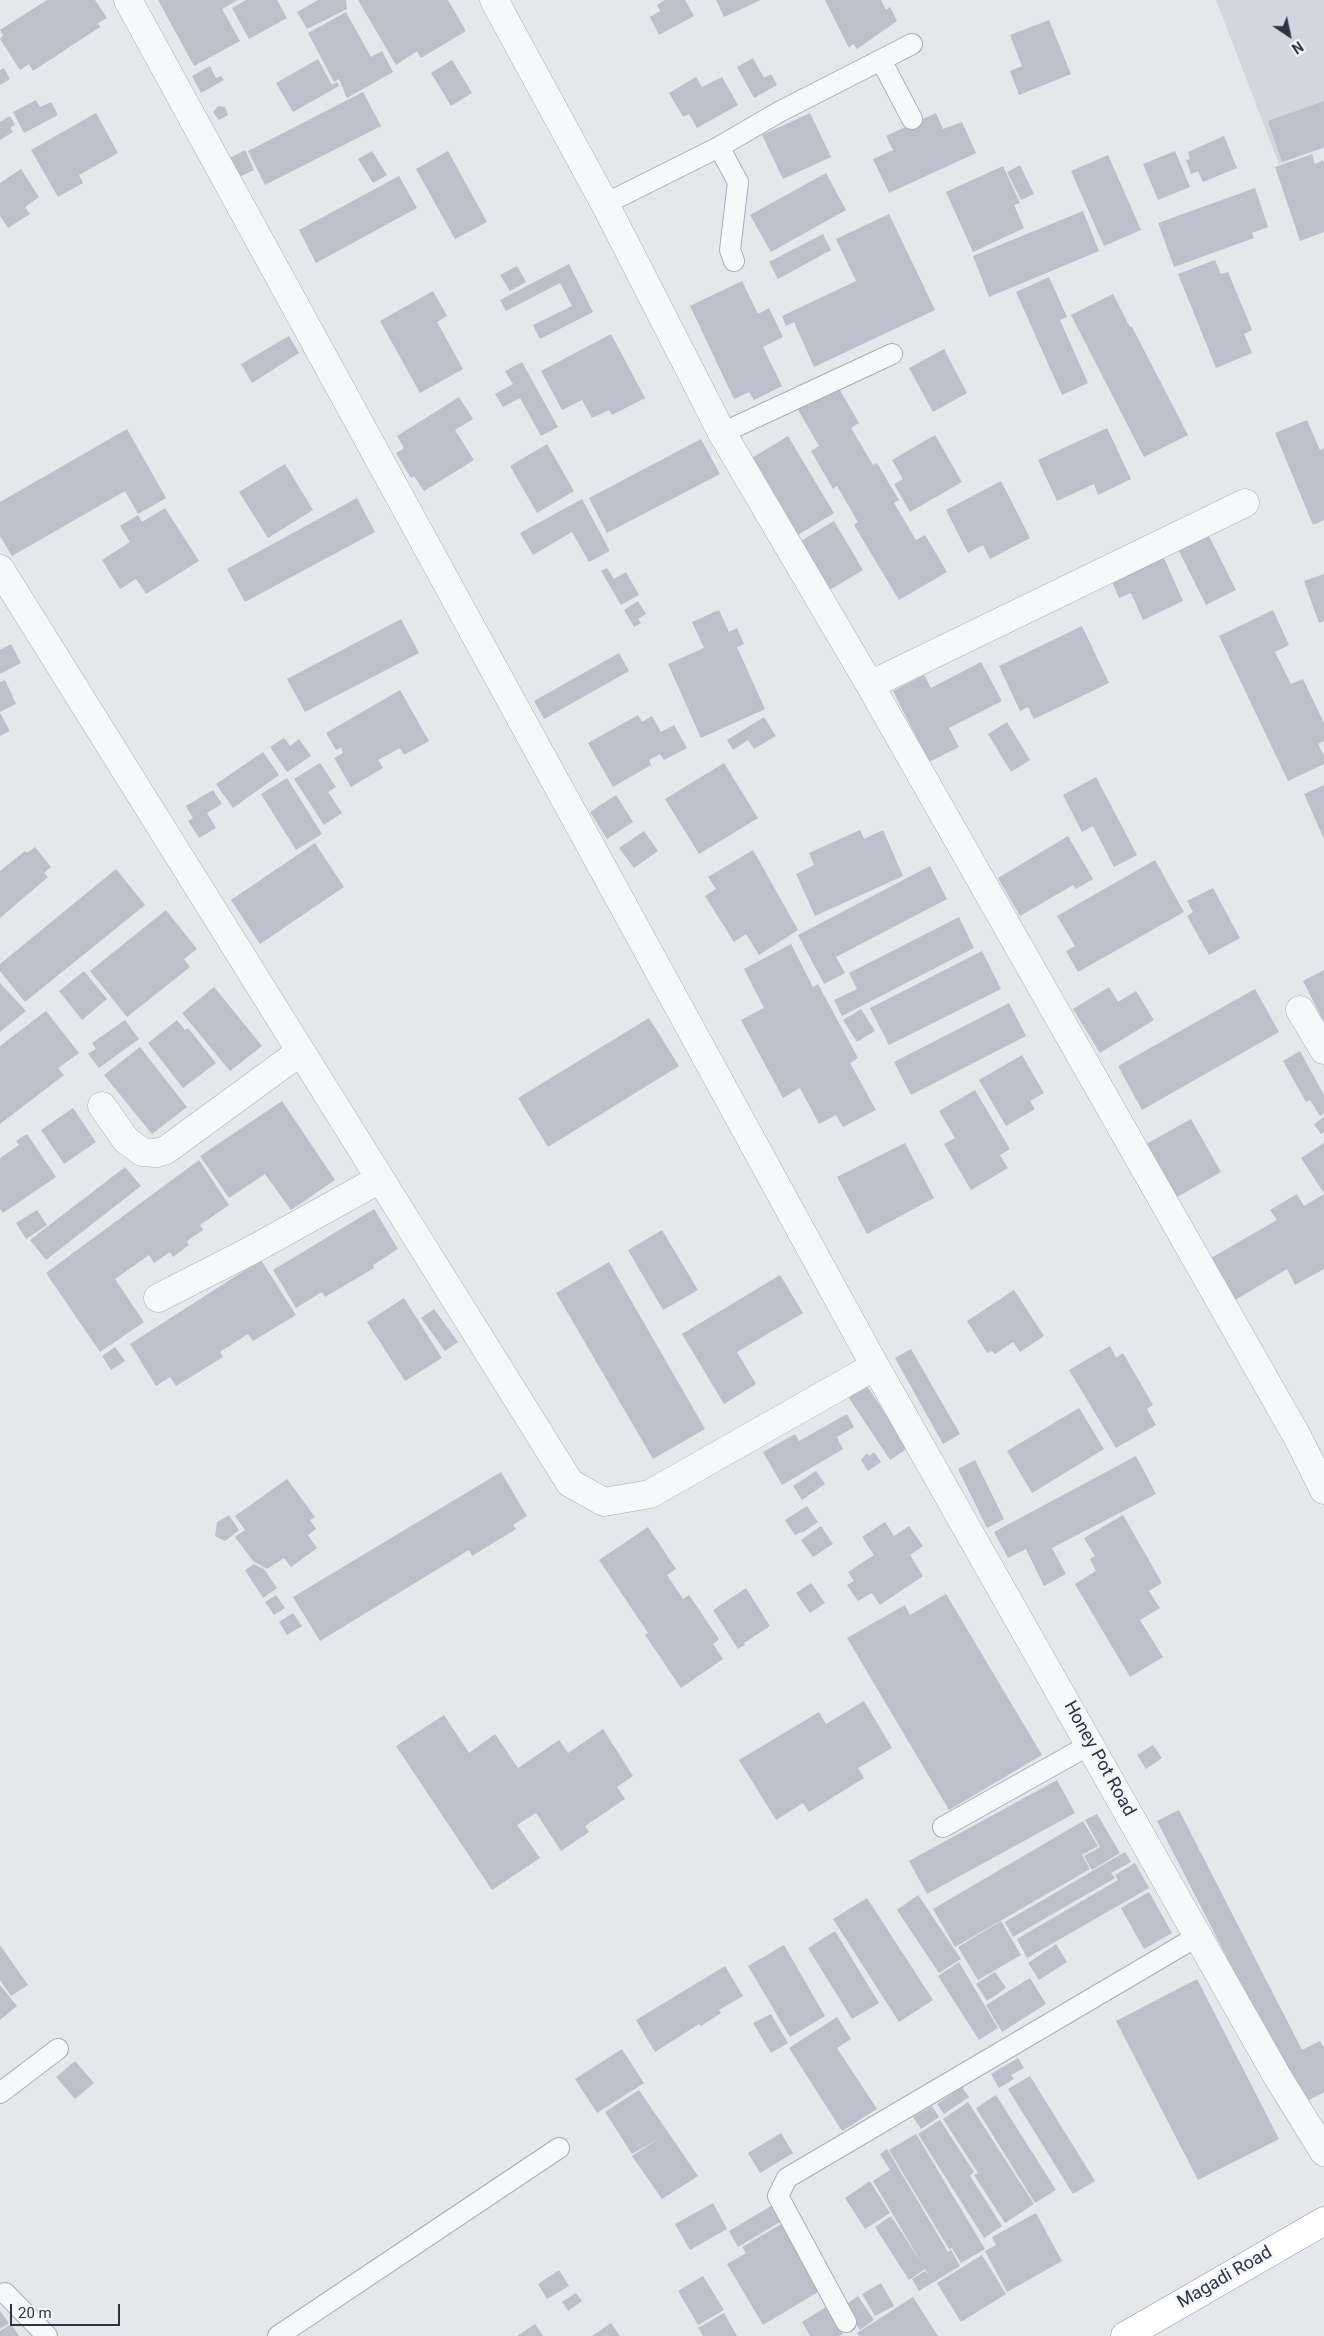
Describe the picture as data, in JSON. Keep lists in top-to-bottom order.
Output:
{
  "streets": {
    "highway": ["Magadi Road"],
    "street": ["Honey Pot Road"]
  },
  "scale_bar": "20 m",
  "north": "bottom right"
}
